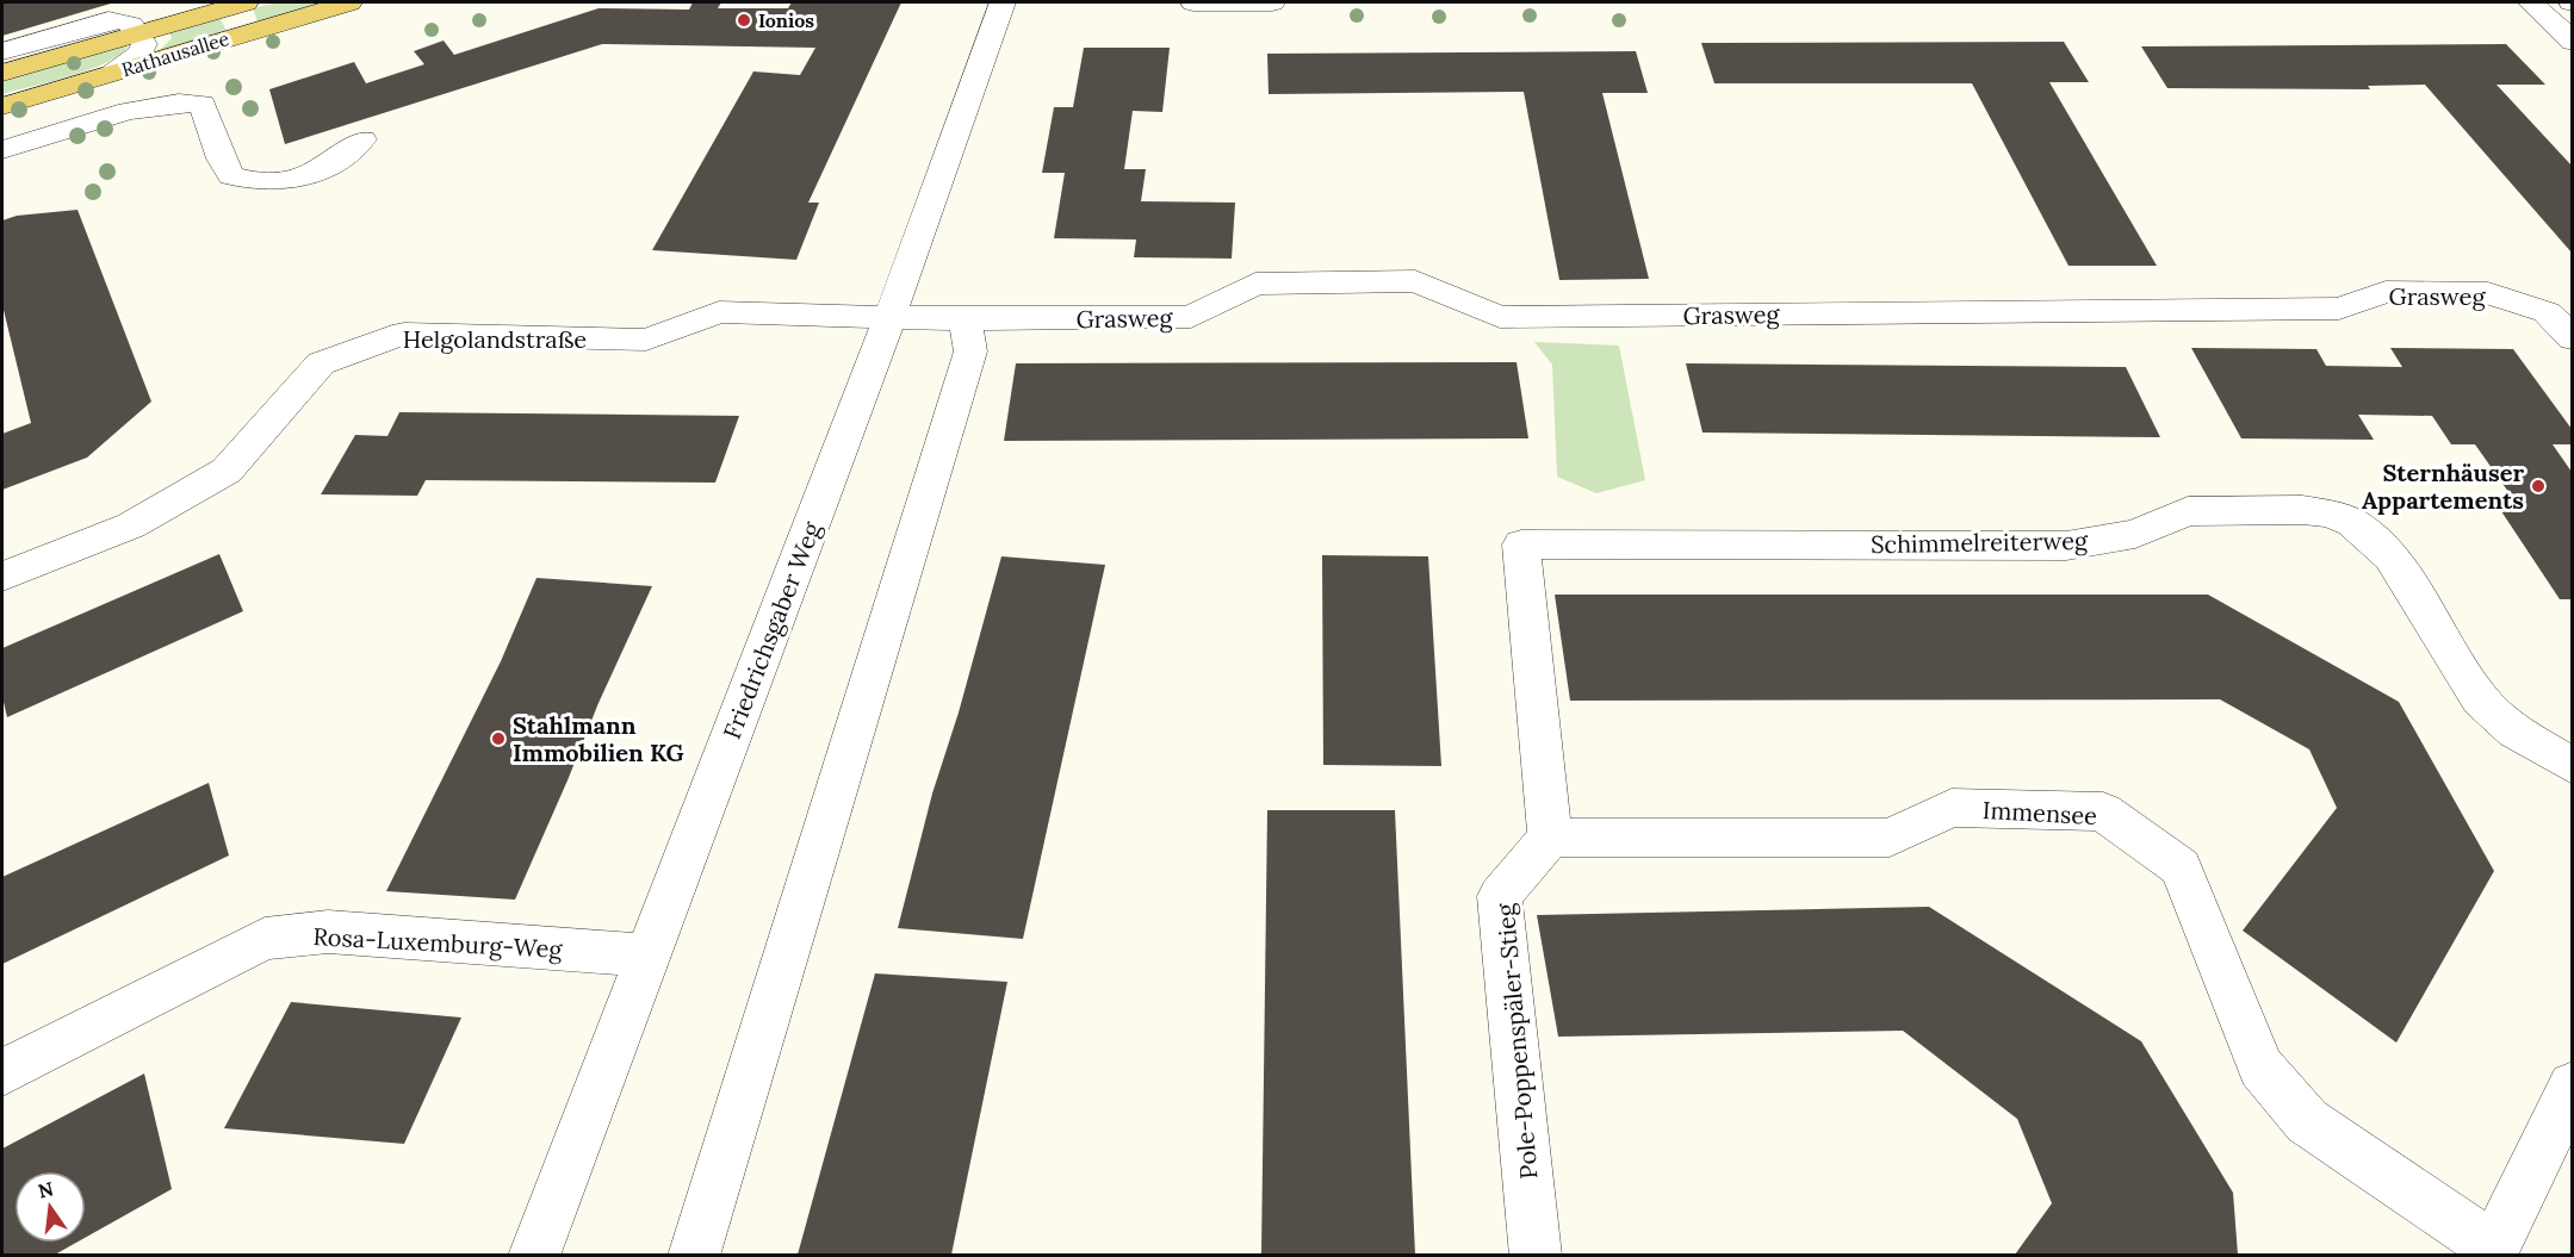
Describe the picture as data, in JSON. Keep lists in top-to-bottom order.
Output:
{
  "streets": {
    "main road": ["Rathausallee"],
    "street": [
      "Grasweg",
      "Helgolandstraße",
      "Schimmelreiterweg",
      "Friedrichsgaber Weg",
      "Immensee",
      "Rosa-Luxemburg-Weg",
      "Pole-Poppenspäler-Stieg"
    ]
  },
  "crossings": [
    ["Grasweg", "Helgolandstraße"],
    ["Grasweg", "Friedrichsgaber Weg"],
    ["Helgolandstraße", "Friedrichsgaber Weg"],
    ["Schimmelreiterweg", "Immensee"],
    ["Schimmelreiterweg", "Pole-Poppenspäler-Stieg"],
    ["Friedrichsgaber Weg", "Rosa-Luxemburg-Weg"],
    ["Immensee", "Pole-Poppenspäler-Stieg"]
  ],
  "places": ["Ionios", "Sternhäuser Appartements", "Stahlmann Immobilien KG"],
  "north": "top"
}
